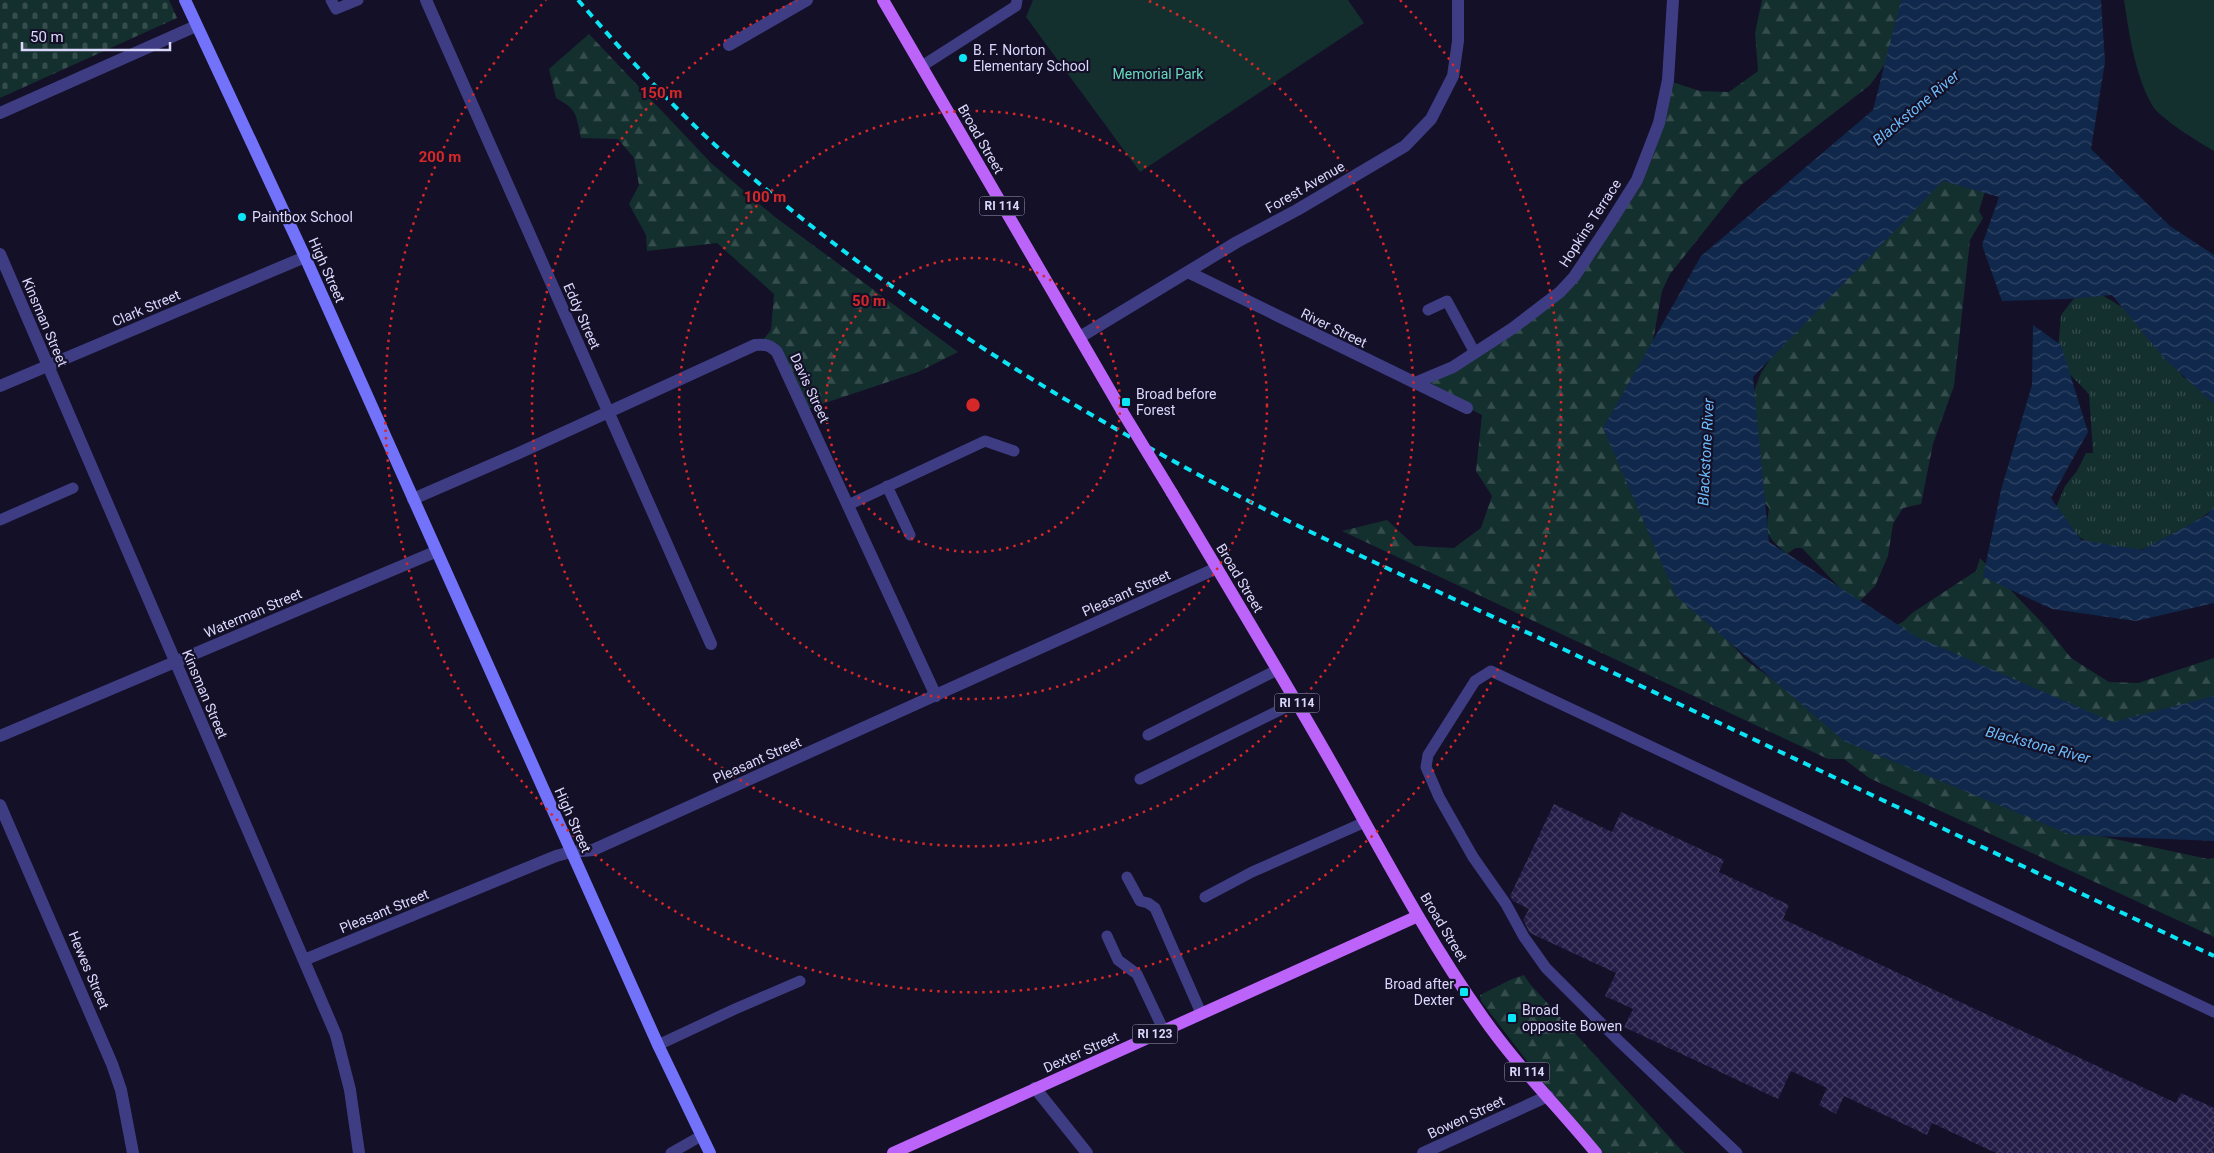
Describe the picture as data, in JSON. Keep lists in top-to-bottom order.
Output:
{
  "streets": {
    "main road": [
      "Broad Street",
      "RI 114",
      "RI 123",
      "Dexter Street"
    ],
    "street": [
      "Forest Avenue",
      "Hopkins Terrace",
      "High Street",
      "Clark Street",
      "Eddy Street",
      "Kinsman Street",
      "River Street",
      "Davis Street",
      "Pleasant Street",
      "Waterman Street",
      "Hewes Street",
      "Bowen Street"
    ]
  },
  "crossings": [
    ["Broad Street", "Forest Avenue"],
    ["Broad Street", "Pleasant Street"],
    ["Broad Street", "Dexter Street"],
    ["Broad Street", "Bowen Street"],
    ["Forest Avenue", "River Street"],
    ["Hopkins Terrace", "River Street"],
    ["High Street", "Clark Street"],
    ["High Street", "Davis Street"],
    ["High Street", "Pleasant Street"],
    ["High Street", "Waterman Street"],
    ["Clark Street", "Kinsman Street"],
    ["Eddy Street", "Davis Street"],
    ["Kinsman Street", "Pleasant Street"],
    ["Kinsman Street", "Waterman Street"],
    ["Davis Street", "Pleasant Street"]
  ],
  "water": ["Blackstone River"],
  "parks": ["Memorial Park"],
  "places": {
    "other": ["B. F. Norton Elementary School", "Paintbox School"],
    "transit": ["Broad before Forest", "Broad after Dexter", "Broad opposite Bowen"]
  },
  "scale_bar": "50 m",
  "rings": [
    "150 m",
    "200 m",
    "100 m",
    "50 m"
  ]
}
